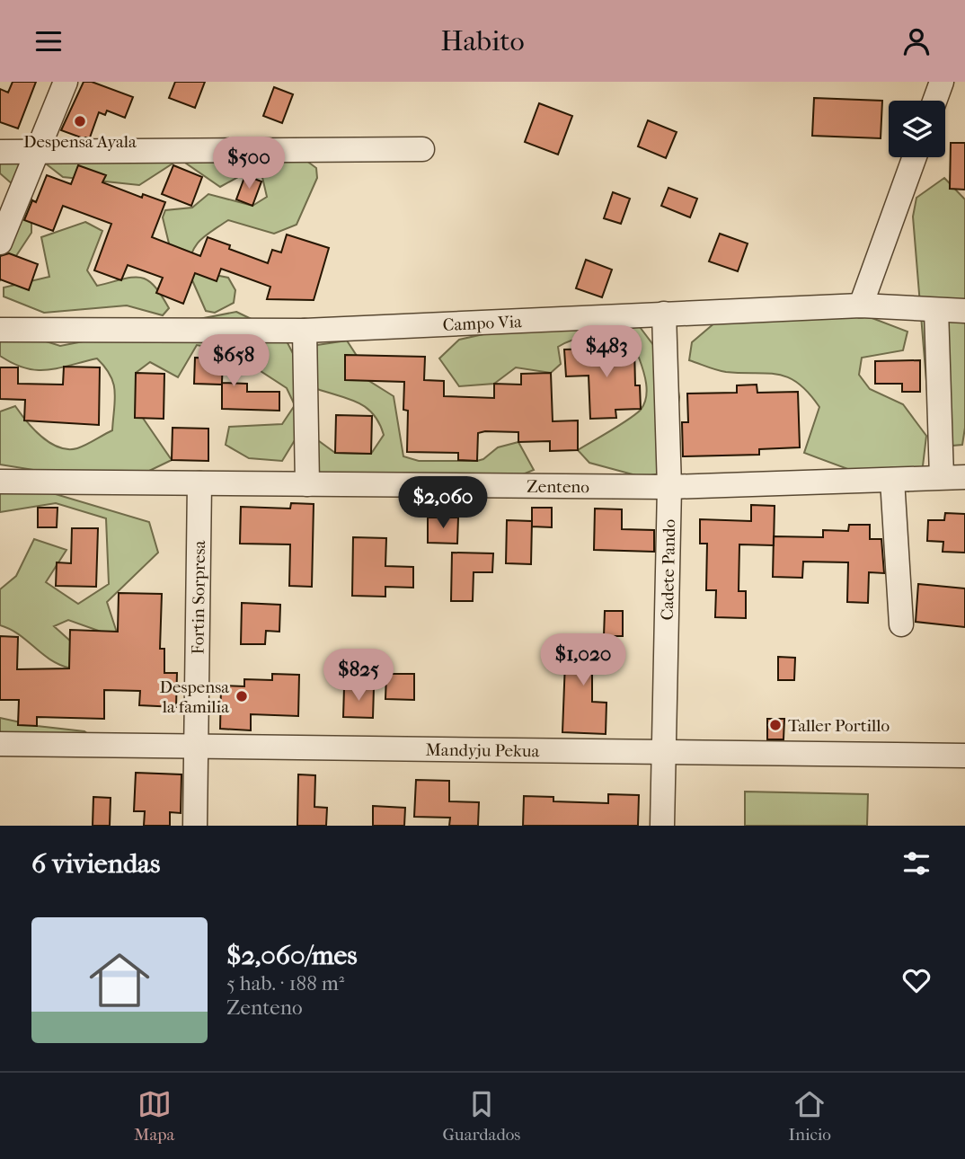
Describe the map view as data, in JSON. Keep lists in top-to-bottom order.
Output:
{
  "streets": {
    "street": [
      "Campo Via",
      "Zenteno",
      "Cadete Pando",
      "Fortin Sorpresa",
      "Mandyju Pekua"
    ]
  },
  "crossings": [
    ["Campo Via", "Cadete Pando"],
    ["Zenteno", "Cadete Pando"],
    ["Zenteno", "Fortin Sorpresa"],
    ["Cadete Pando", "Mandyju Pekua"],
    ["Fortin Sorpresa", "Mandyju Pekua"]
  ],
  "places": ["Despensa Ayala", "Despensa la familia", "Taller Portillo"],
  "page": {
    "header": "Habito",
    "price": [
      "$500",
      "$483",
      "$658",
      "$2,060",
      "$1,020",
      "$825"
    ],
    "heading": "6 viviendas",
    "list": [
      {
        "name": "$2,060/mes",
        "note": "5 hab. · 188 m² · Zenteno"
      }
    ],
    "tabs": ["Mapa", "Guardados", "Inicio"]
  }
}
